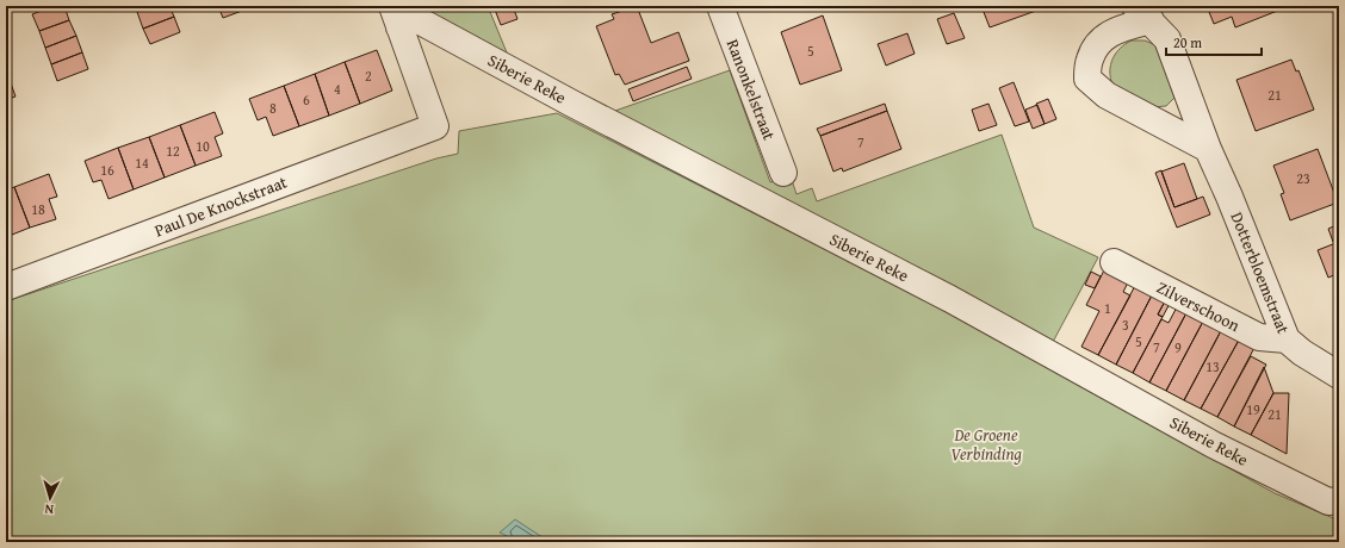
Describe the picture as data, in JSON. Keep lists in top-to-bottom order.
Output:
{
  "streets": {
    "street": [
      "Siberie Reke",
      "Ranonkelstraat",
      "Paul De Knockstraat",
      "Dotterbloemstraat",
      "Zilverschoon"
    ]
  },
  "crossings": [
    ["Siberie Reke", "Paul De Knockstraat"],
    ["Dotterbloemstraat", "Zilverschoon"]
  ],
  "parks": ["De Groene Verbinding"],
  "house_numbers": [
    "5",
    "2",
    "4",
    "21",
    "6",
    "8",
    "7",
    "10",
    "12",
    "14",
    "16",
    "23",
    "18",
    "1",
    "3",
    "5",
    "7",
    "9",
    "13",
    "19",
    "21"
  ],
  "scale_bar": "20 m",
  "north": "bottom"
}
